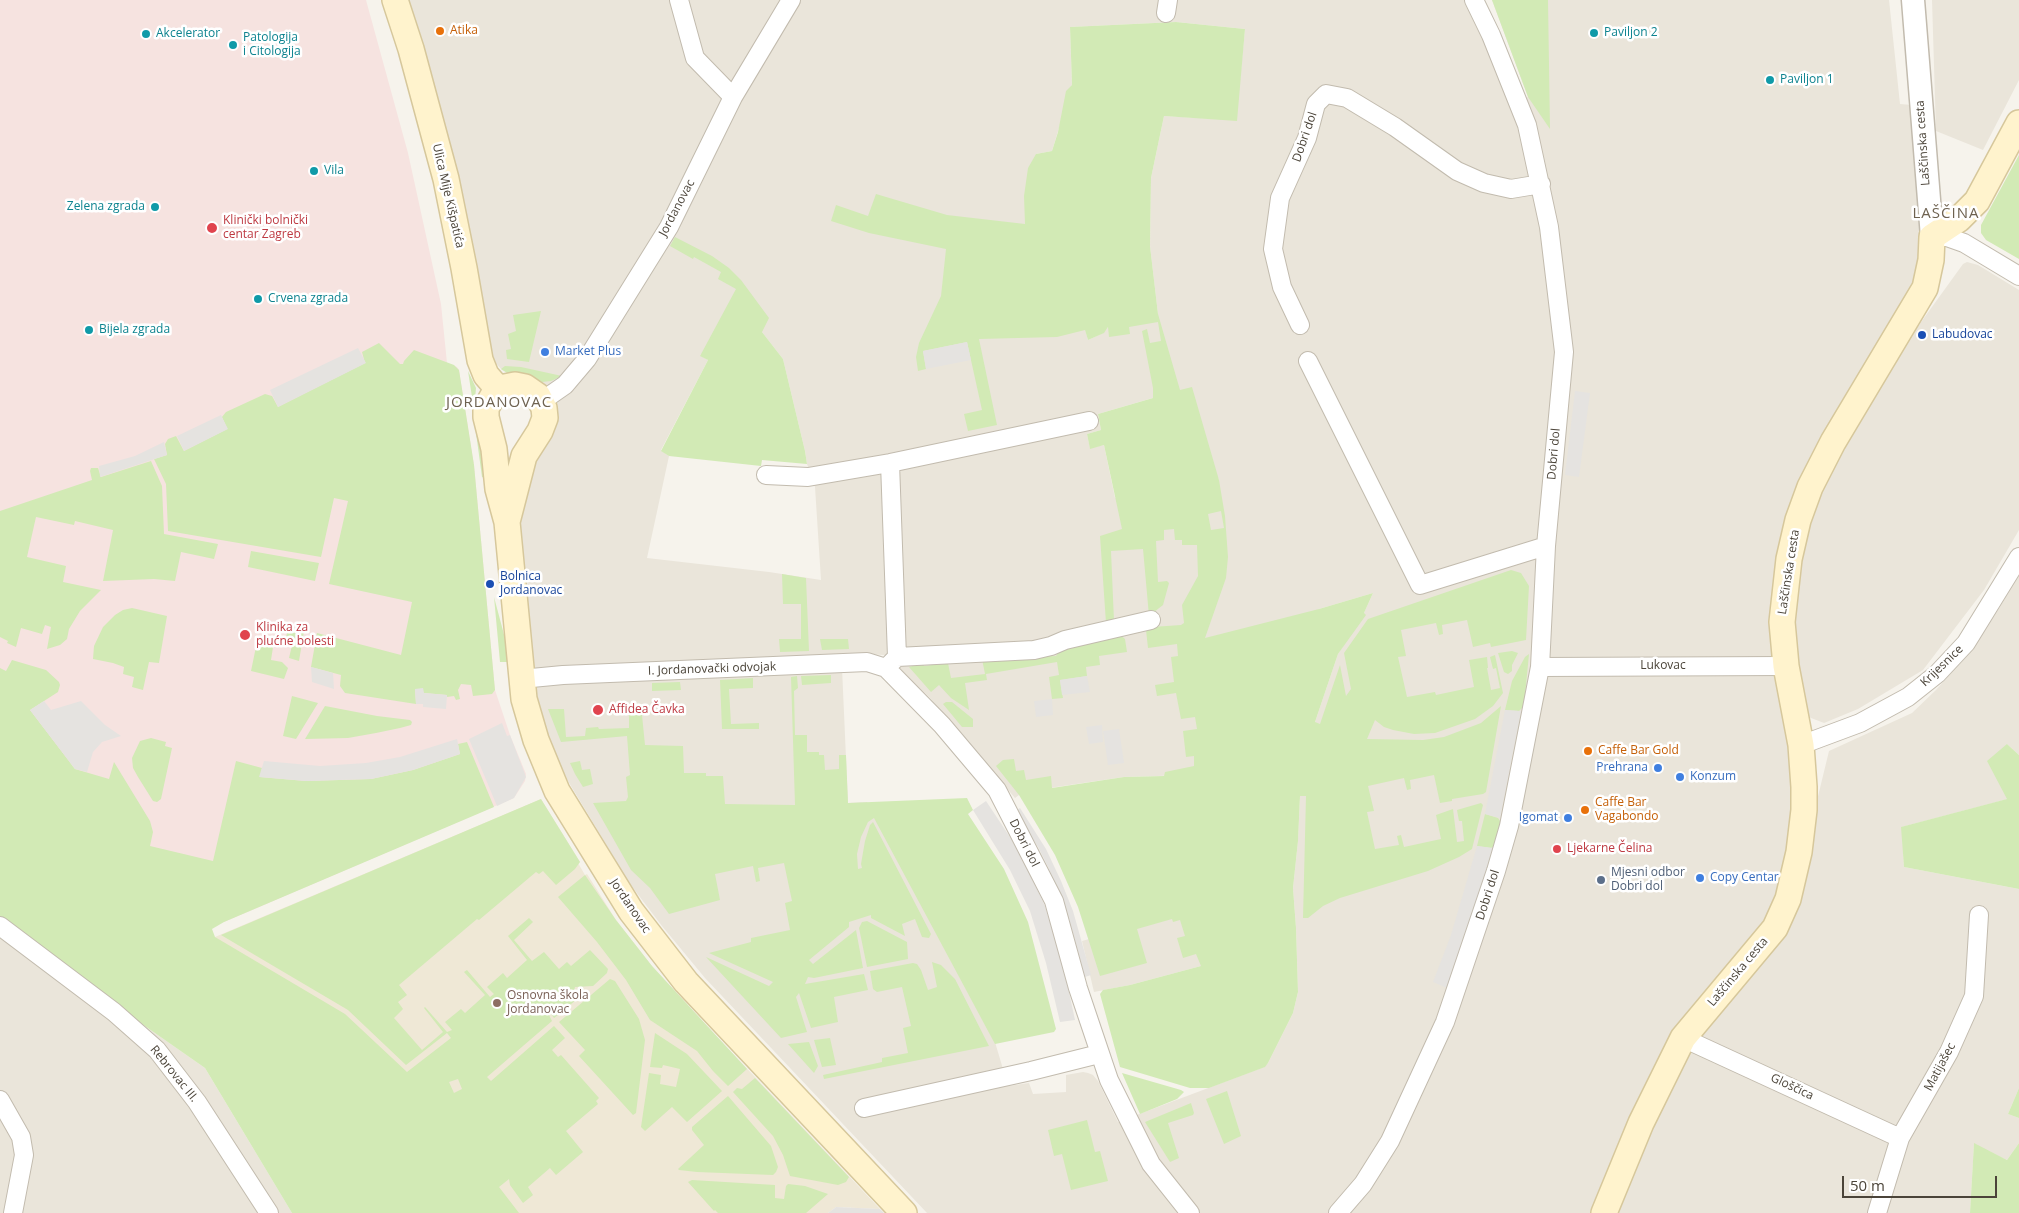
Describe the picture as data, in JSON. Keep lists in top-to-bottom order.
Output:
{
  "streets": {
    "main road": ["Laščinska cesta", "Ulica Mije Kišpatića", "Jordanovac"],
    "street": [
      "Dobri dol",
      "Lukovac",
      "Krijesnice",
      "I. Jordanovački odvojak",
      "Matijašec",
      "Rebrovac III.",
      "Gloščica"
    ]
  },
  "crossings": [
    ["Dobri dol", "Lukovac"],
    ["Dobri dol", "I. Jordanovački odvojak"],
    ["Laščinska cesta", "Lukovac"],
    ["Laščinska cesta", "Krijesnice"],
    ["Laščinska cesta", "Gloščica"],
    ["Ulica Mije Kišpatića", "Jordanovac"],
    ["Jordanovac", "I. Jordanovački odvojak"],
    ["Matijašec", "Gloščica"]
  ],
  "districts": ["LAŠČINA", "JORDANOVAC"],
  "places": [
    "Atika",
    "Paviljon 2",
    "Akcelerator",
    "Patologija i Citologija",
    "Paviljon 1",
    "Vila",
    "Zelena zgrada",
    "Klinički bolnički centar Zagreb",
    "Crvena zgrada",
    "Bijela zgrada",
    "Labudovac",
    "Market Plus",
    "Bolnica Jordanovac",
    "Klinika za plućne bolesti",
    "Affidea Čavka",
    "Caffe Bar Gold",
    "Prehrana",
    "Konzum",
    "Caffe Bar Vagabondo",
    "Igomat",
    "Ljekarne Čelina",
    "Copy Centar",
    "Mjesni odbor Dobri dol",
    "Osnovna škola Jordanovac"
  ],
  "scale_bar": "50 m"
}
